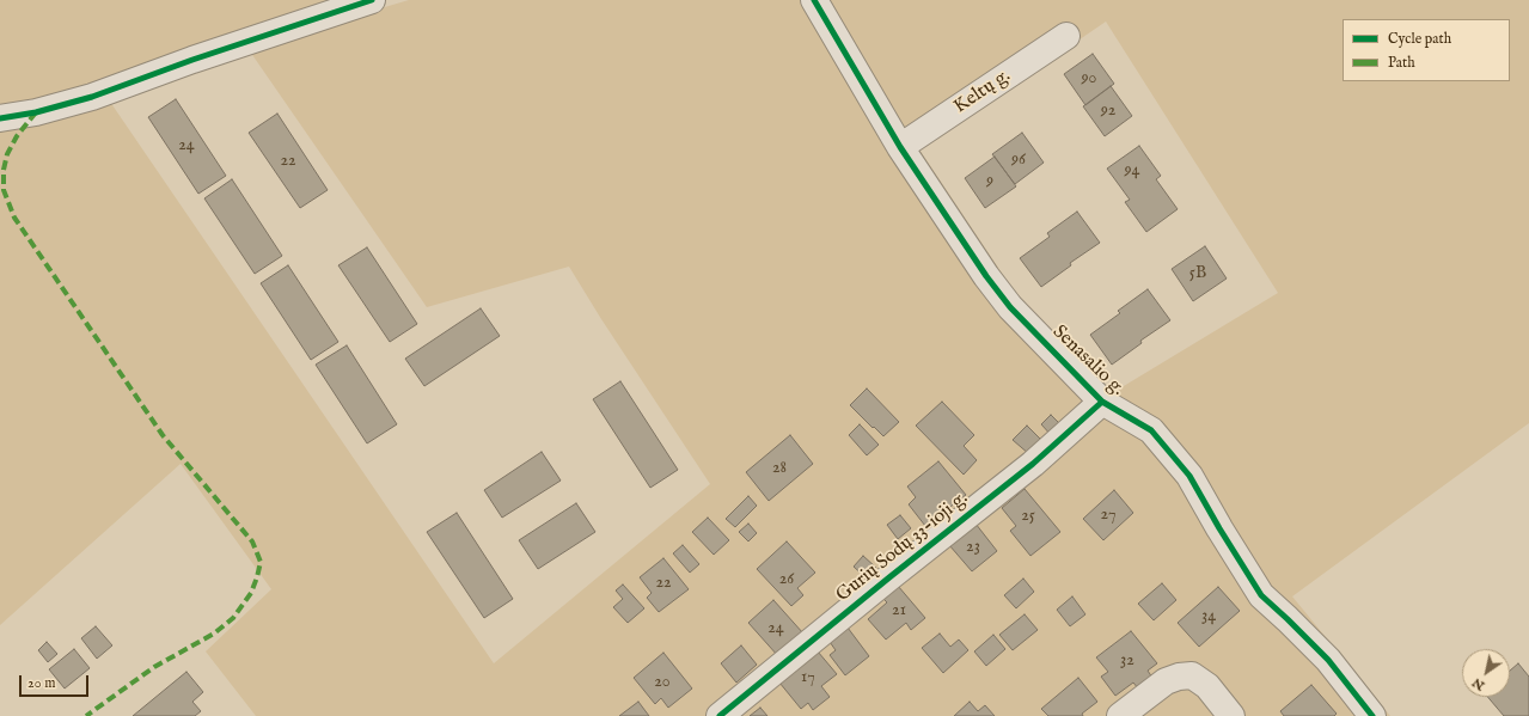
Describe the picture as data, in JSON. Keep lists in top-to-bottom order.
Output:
{
  "streets": {
    "street": ["Keltų g.", "Senasalio g.", "Gurių Sodų 33-ioji g."]
  },
  "crossings": [
    ["Keltų g.", "Senasalio g."],
    ["Senasalio g.", "Gurių Sodų 33-ioji g."]
  ],
  "house_numbers": [
    "90",
    "92",
    "24",
    "96",
    "22",
    "94",
    "9",
    "5B",
    "28",
    "27",
    "25",
    "23",
    "26",
    "22",
    "21",
    "34",
    "24",
    "32",
    "17",
    "20"
  ],
  "legend": ["Cycle path", "Path"],
  "scale_bar": "20 m",
  "north": "bottom left"
}
